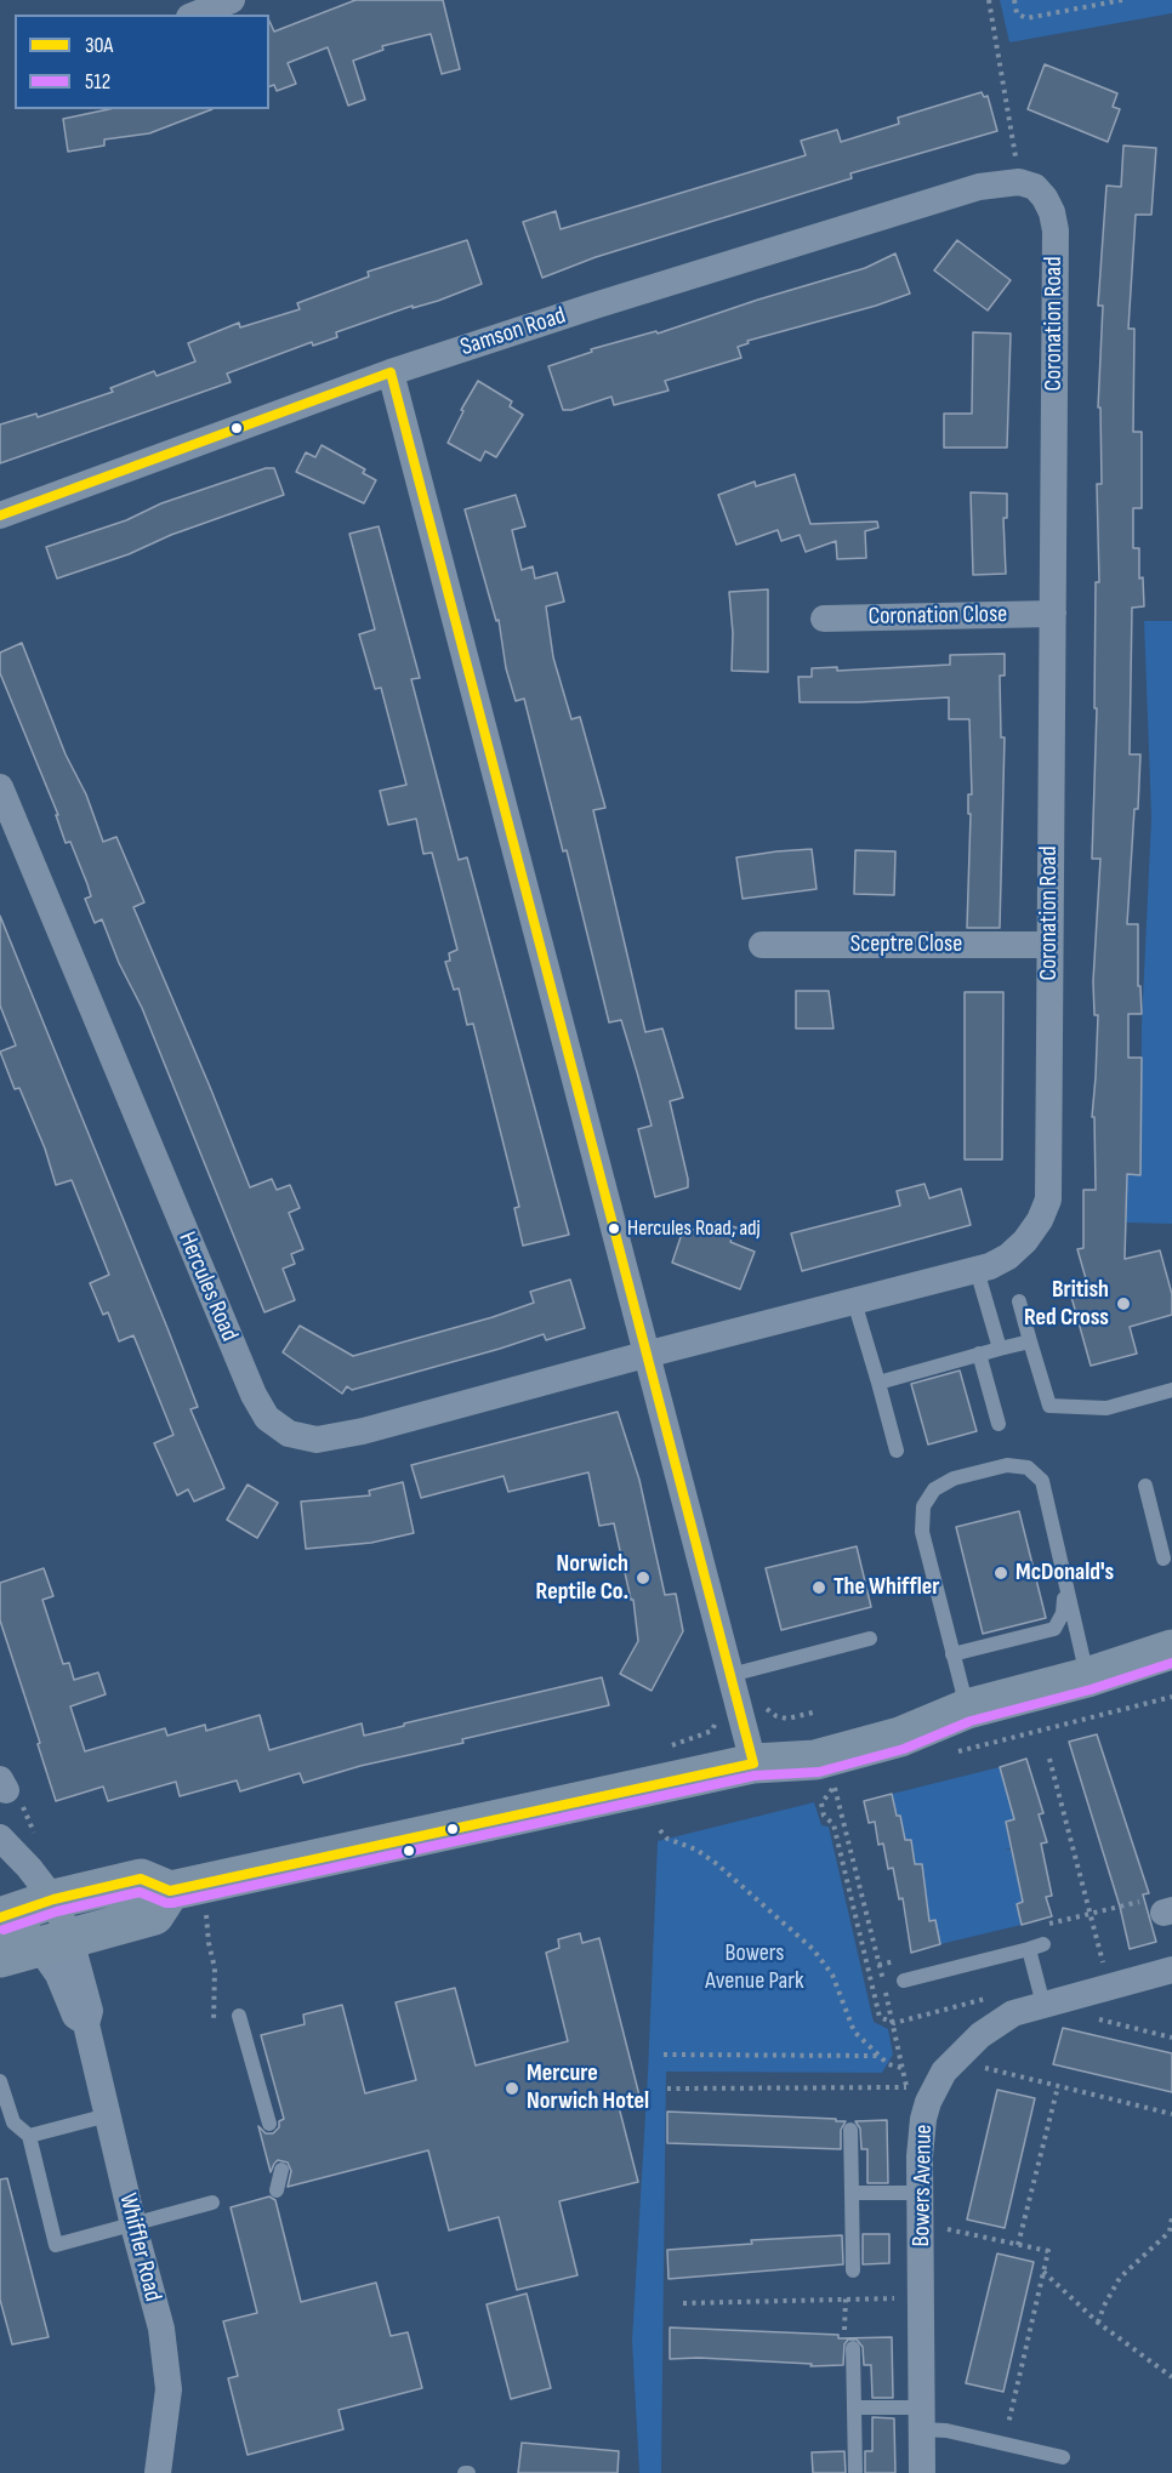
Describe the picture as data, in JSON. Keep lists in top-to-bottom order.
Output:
{
  "streets": {
    "street": [
      "Coronation Road",
      "Samson Road",
      "Coronation Close",
      "Sceptre Close",
      "Hercules Road",
      "Bowers Avenue",
      "Whiffler Road"
    ]
  },
  "crossings": [
    ["Coronation Road", "Samson Road"],
    ["Coronation Road", "Coronation Close"],
    ["Coronation Road", "Sceptre Close"],
    ["Coronation Road", "Hercules Road"]
  ],
  "parks": ["Bowers Avenue Park"],
  "places": [
    "Hercules Road, adj",
    "British Red Cross",
    "McDonald's",
    "Norwich Reptile Co.",
    "The Whiffler",
    "Mercure Norwich Hotel"
  ],
  "lines": ["transit line 30A", "transit line 512"],
  "legend": ["30A", "512"]
}
